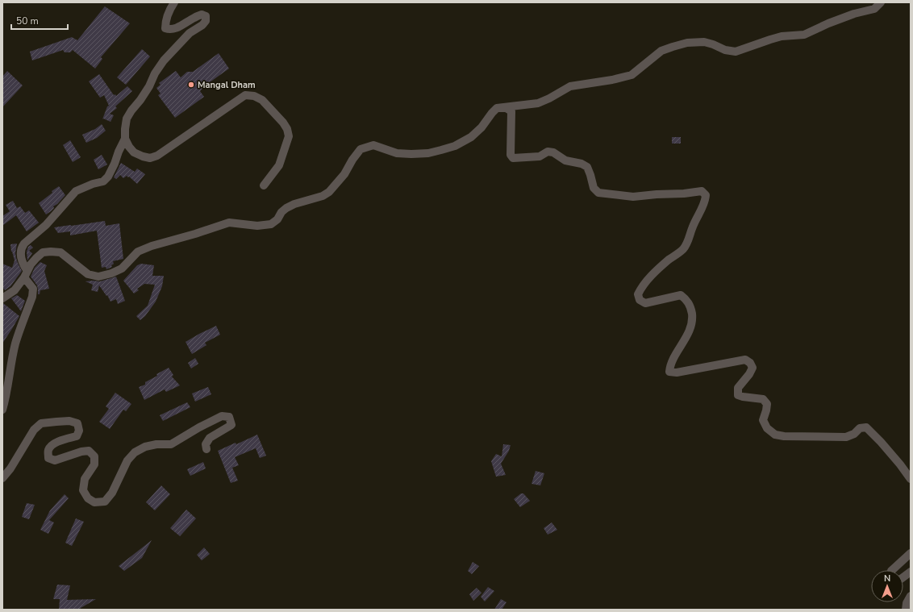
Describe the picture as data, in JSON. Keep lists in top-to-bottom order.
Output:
{
  "places": ["Mangal Dham"],
  "scale_bar": "50 m",
  "north": "top"
}
